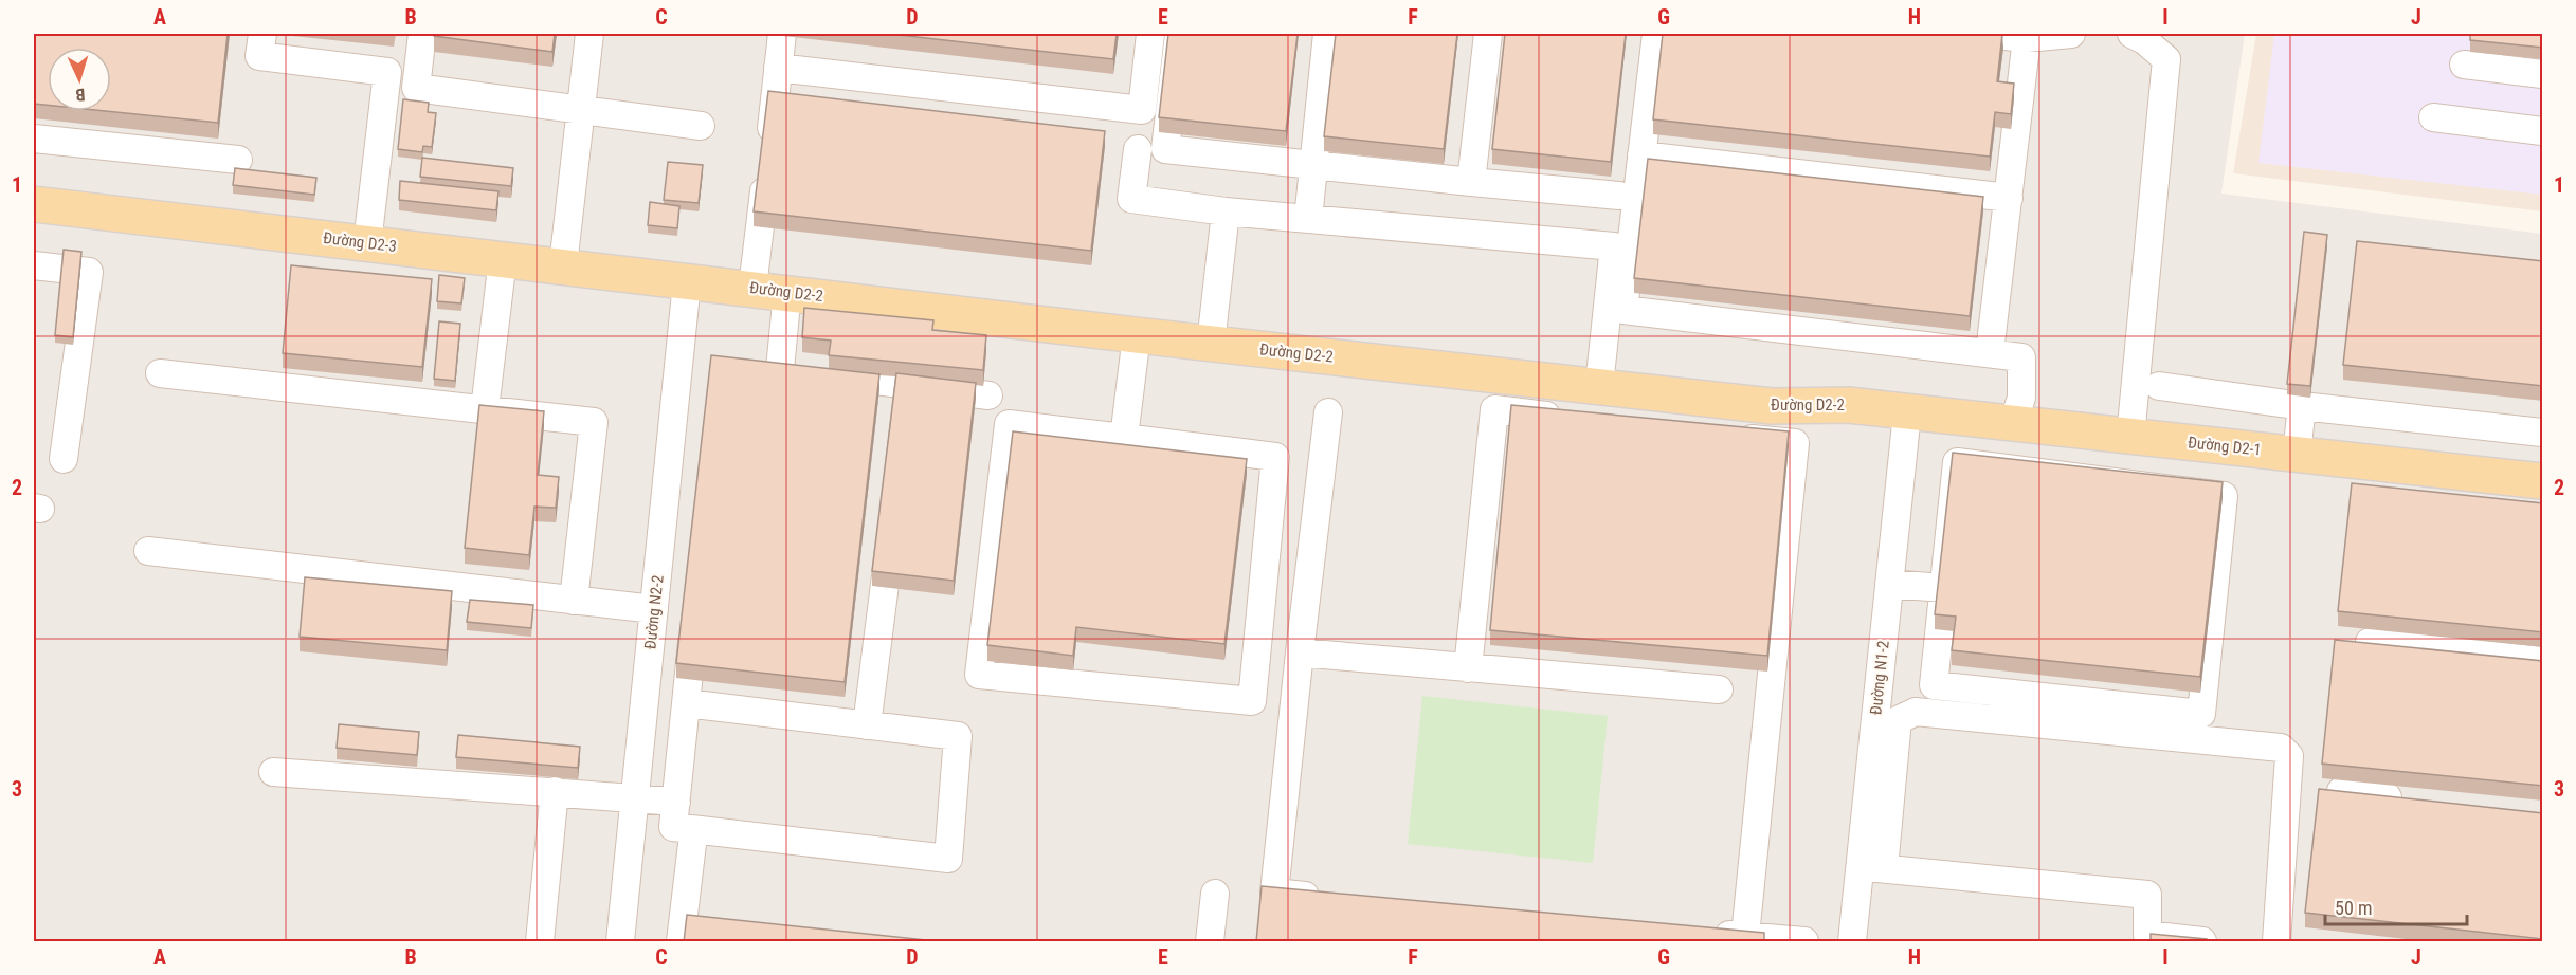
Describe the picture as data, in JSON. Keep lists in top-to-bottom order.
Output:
{
  "streets": {
    "main road": ["Đường D2-3", "Đường D2-2", "Đường D2-1"],
    "street": ["Đường N2-2", "Đường N1-2"]
  },
  "crossings": [
    ["Đường D2-3", "Đường D2-2"],
    ["Đường D2-3", "Đường N2-2"],
    ["Đường D2-2", "Đường D2-1"],
    ["Đường D2-2", "Đường N2-2"],
    ["Đường D2-2", "Đường N1-2"],
    ["Đường D2-1", "Đường N1-2"]
  ],
  "scale_bar": "50 m",
  "north": "bottom",
  "grid": {
    "columns": [
      "A",
      "B",
      "C",
      "D",
      "E",
      "F",
      "G",
      "H",
      "I",
      "J"
    ],
    "rows": ["1", "2", "3"]
  }
}
